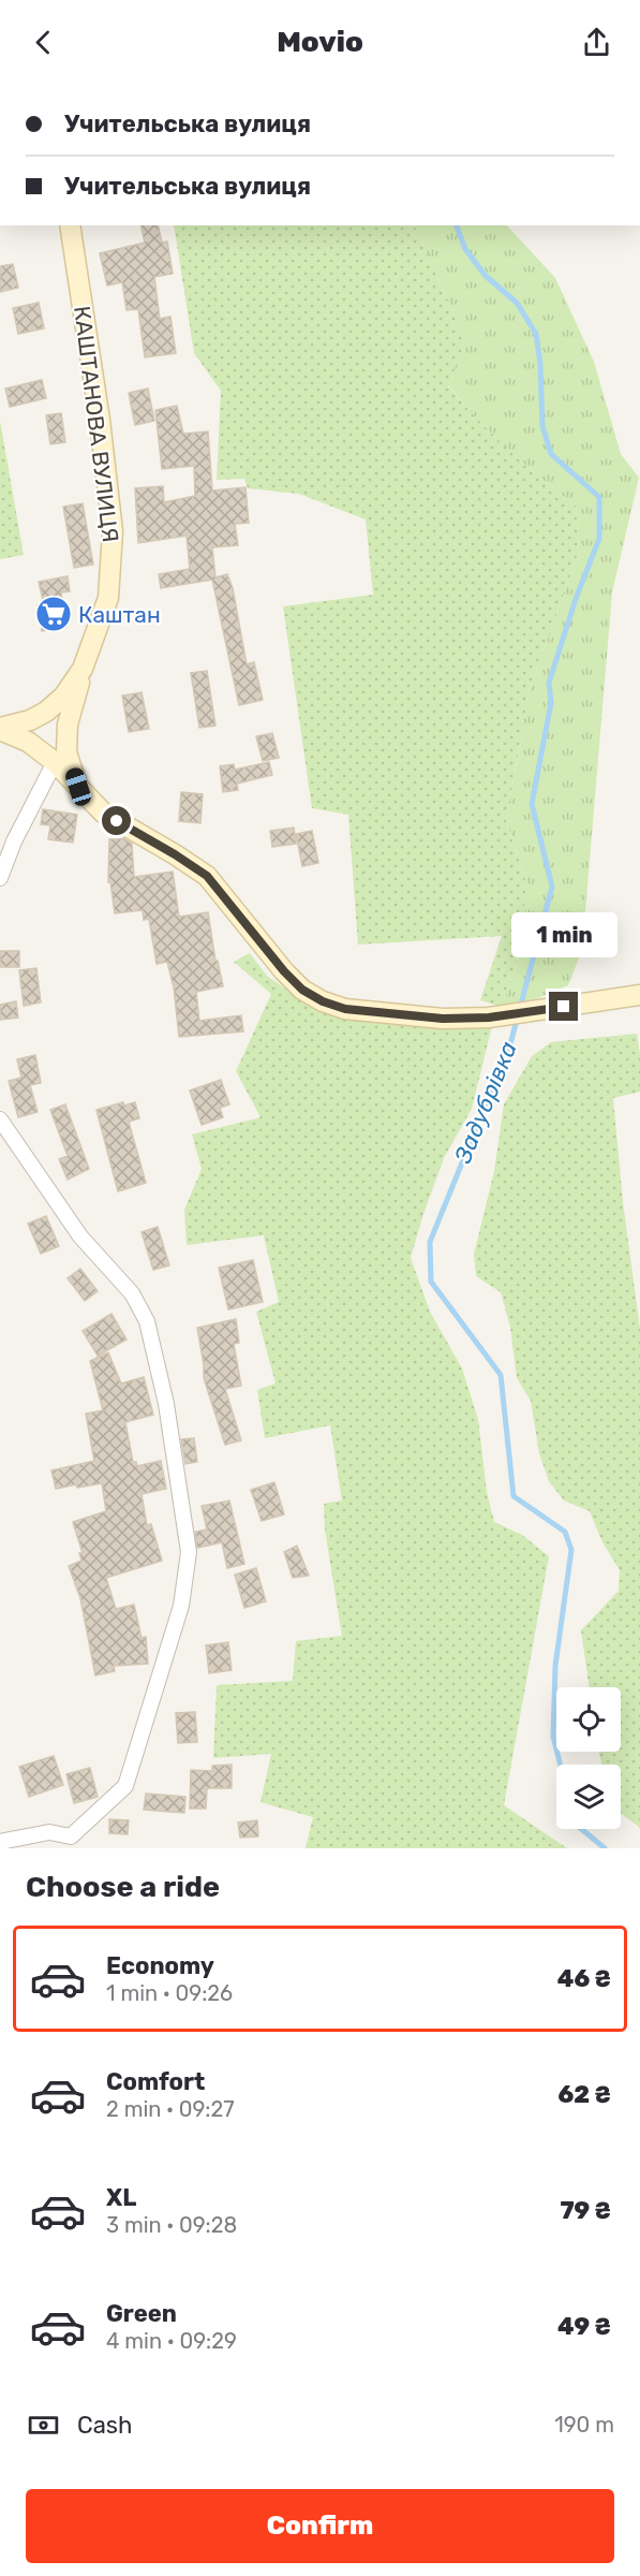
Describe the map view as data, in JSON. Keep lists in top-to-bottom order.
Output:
{
  "streets": {
    "main road": ["КАШТАНОВА ВУЛИЦЯ"]
  },
  "water": ["Задубрівка"],
  "places": {
    "supermarket": ["Каштан"]
  },
  "page": {
    "header": "Movio",
    "banner": ["Учительська вулиця", "Учительська вулиця"],
    "bubble": "1 min",
    "heading": "Choose a ride",
    "list": [
      {
        "name": "Economy",
        "note": "1 min · 09:26",
        "value": "46 ₴"
      },
      {
        "name": "Comfort",
        "note": "2 min · 09:27",
        "value": "62 ₴"
      },
      {
        "name": "XL",
        "note": "3 min · 09:28",
        "value": "79 ₴"
      },
      {
        "name": "Green",
        "note": "4 min · 09:29",
        "value": "49 ₴"
      }
    ],
    "pay": ["Cash", "190 m"],
    "buttons": "Confirm"
  }
}
